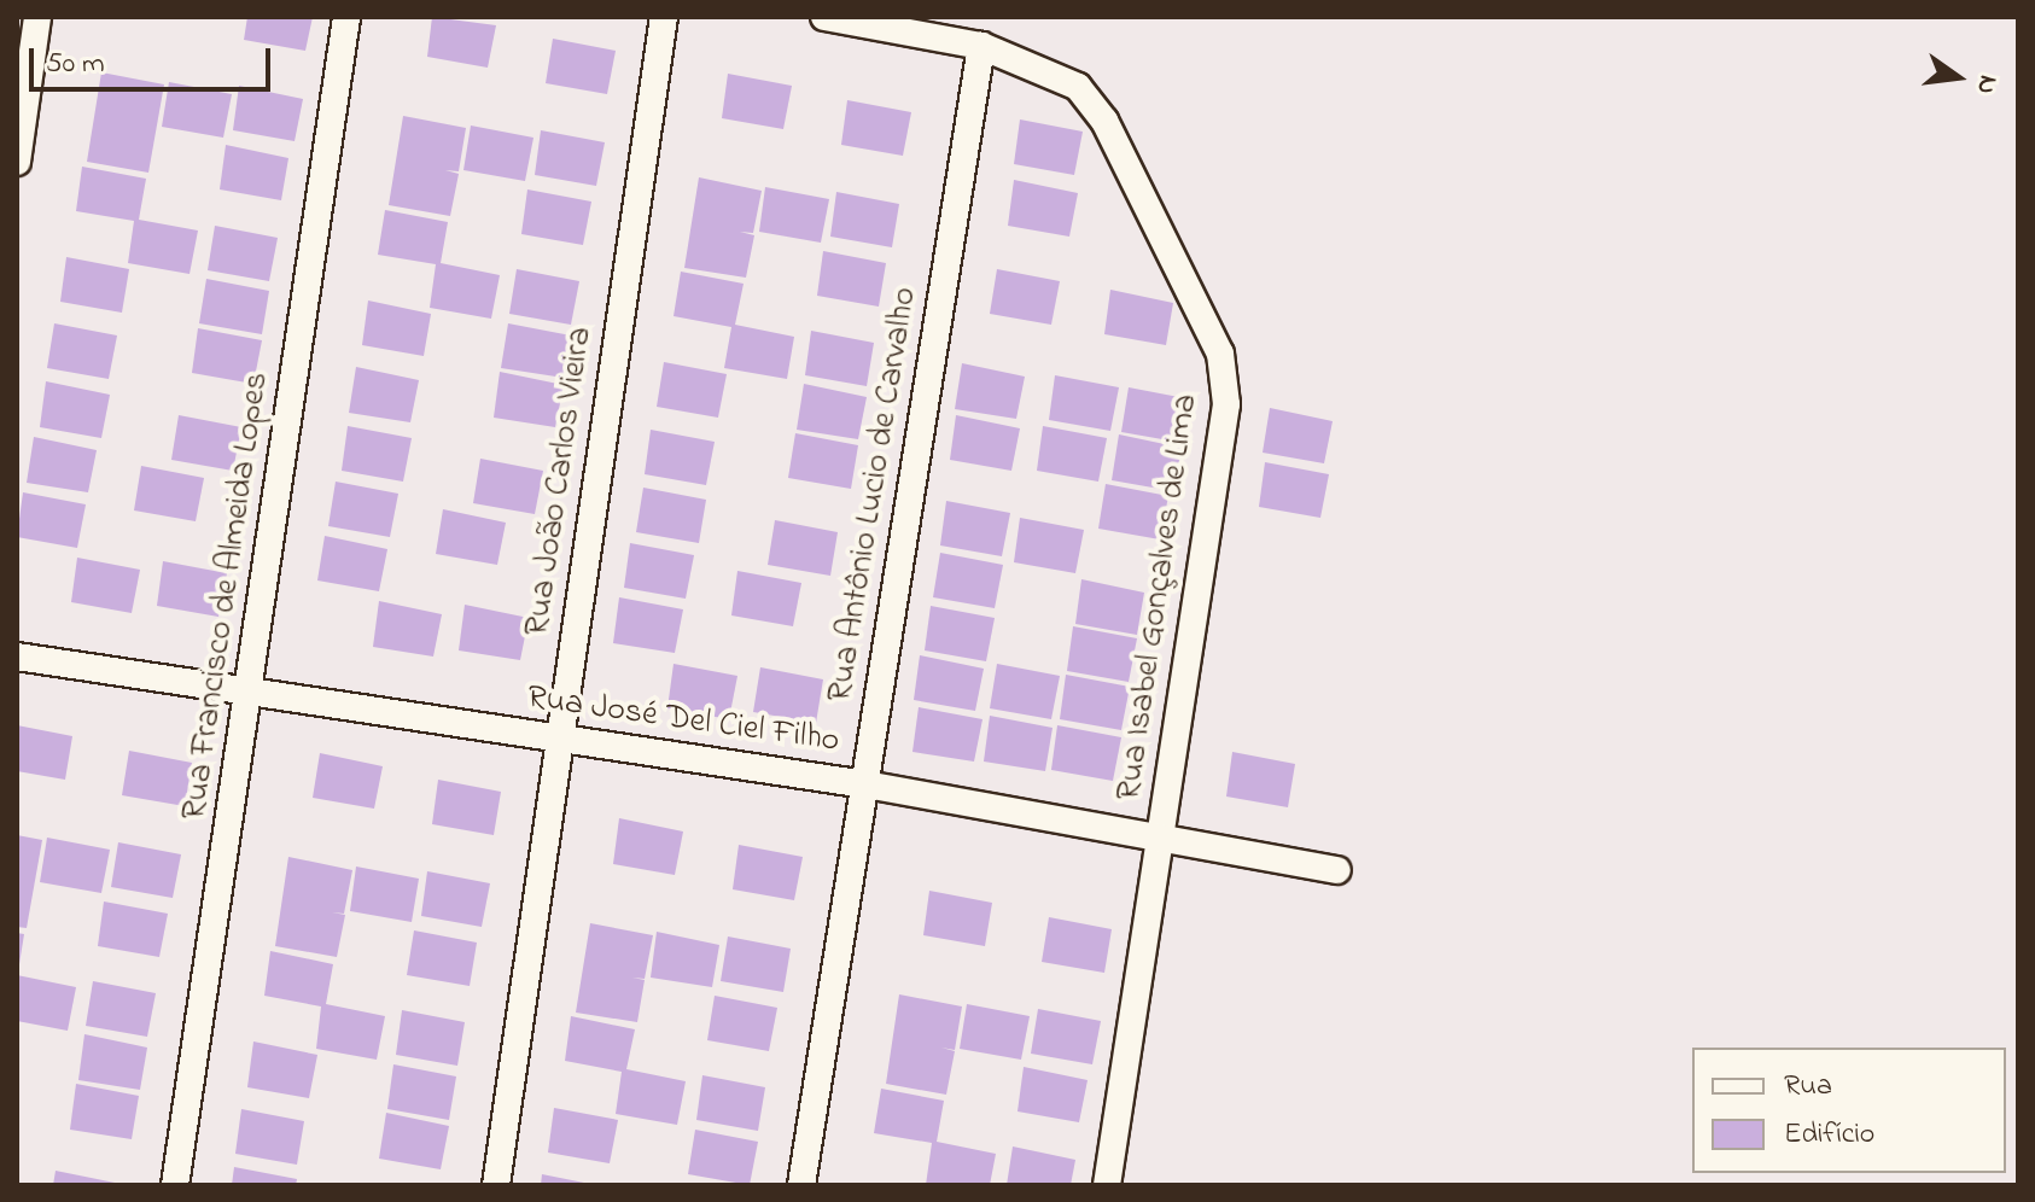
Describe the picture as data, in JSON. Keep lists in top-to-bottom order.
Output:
{
  "streets": {
    "street": [
      "Rua João Carlos Vieira",
      "Rua Antônio Lucio de Carvalho",
      "Rua Francisco de Almeida Lopes",
      "Rua Isabel Gonçalves de Lima",
      "Rua José Del Ciel Filho"
    ]
  },
  "crossings": [
    ["Rua João Carlos Vieira", "Rua José Del Ciel Filho"],
    ["Rua Antônio Lucio de Carvalho", "Rua Isabel Gonçalves de Lima"],
    ["Rua Antônio Lucio de Carvalho", "Rua José Del Ciel Filho"],
    ["Rua Francisco de Almeida Lopes", "Rua José Del Ciel Filho"],
    ["Rua Isabel Gonçalves de Lima", "Rua José Del Ciel Filho"]
  ],
  "legend": ["Rua", "Edifício"],
  "scale_bar": "50 m",
  "north": "right"
}
